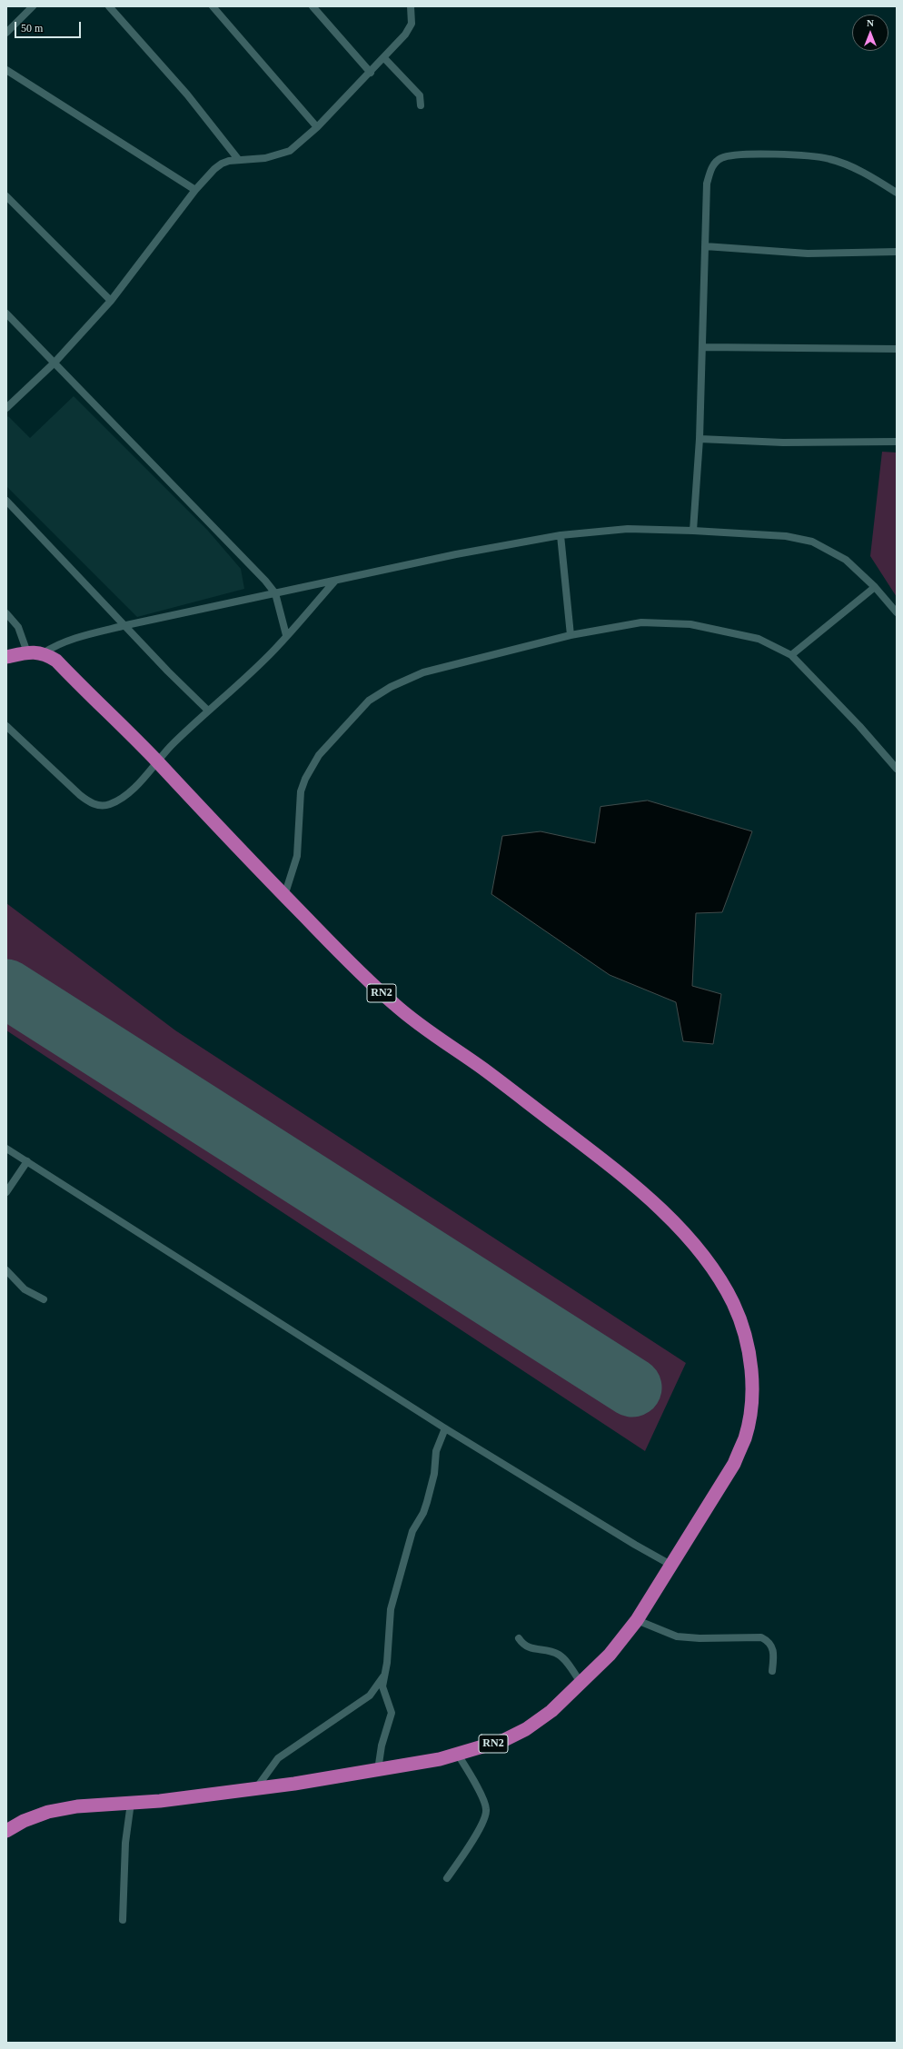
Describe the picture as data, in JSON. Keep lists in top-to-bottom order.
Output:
{
  "streets": {
    "highway": ["RN2"]
  },
  "scale_bar": "50 m",
  "north": "top"
}
